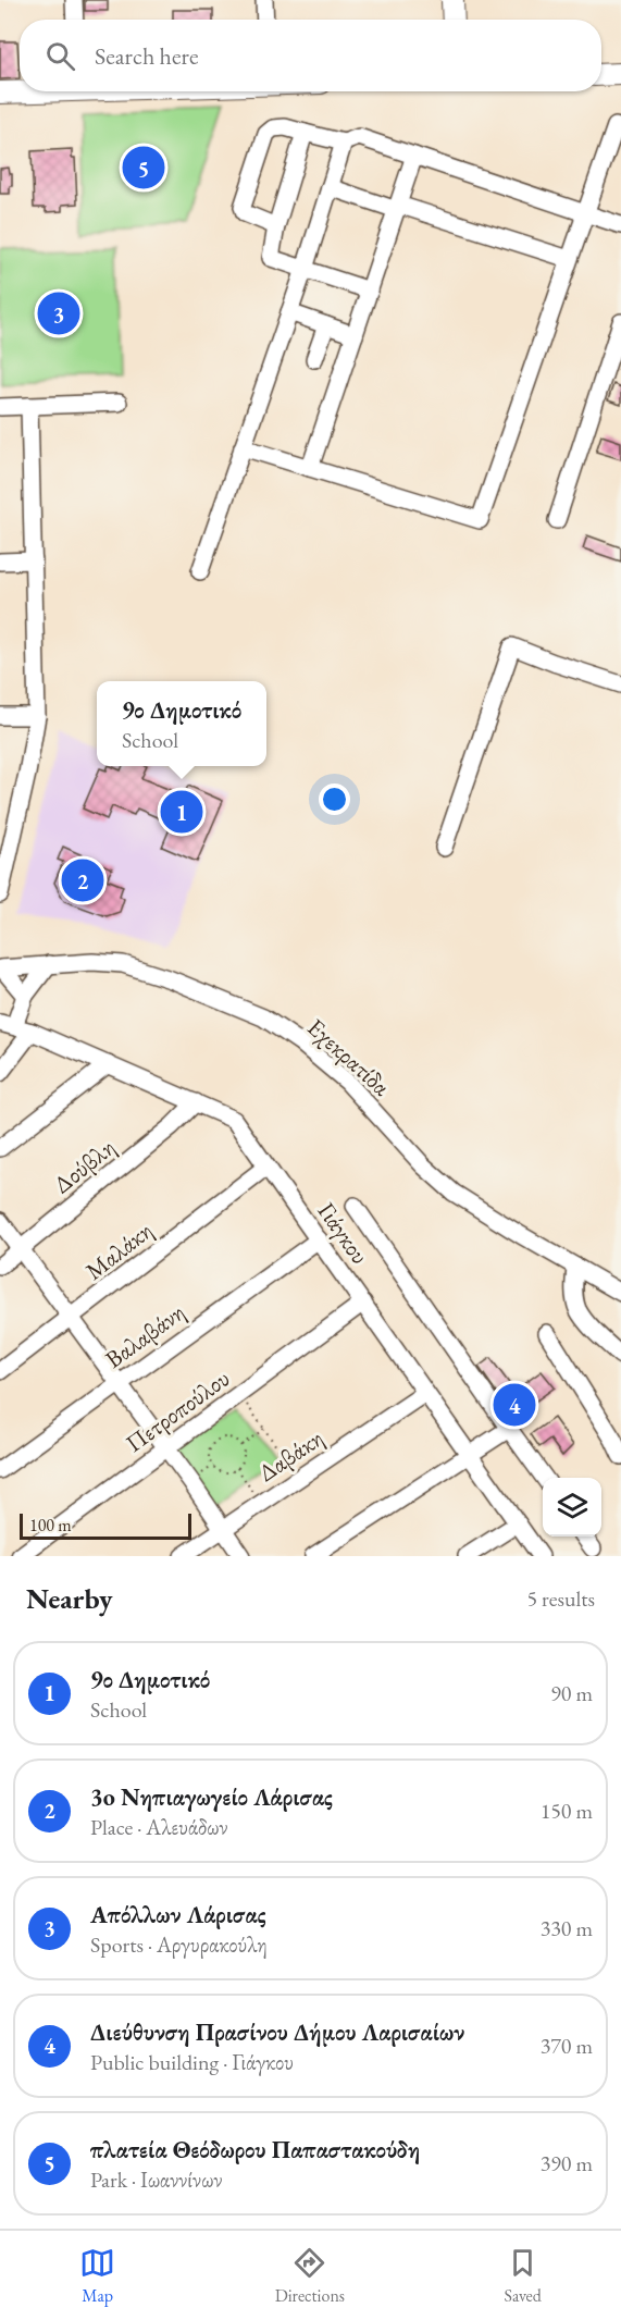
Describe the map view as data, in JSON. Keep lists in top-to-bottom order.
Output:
{
  "streets": {
    "street": [
      "Εχεκρατίδα",
      "Δούβλη",
      "Γιάγκου",
      "Μαλάκη",
      "Βαλαβάνη",
      "Πετροπούλου",
      "Δαβάκη"
    ]
  },
  "crossings": [
    ["Δούβλη", "Γιάγκου"],
    ["Γιάγκου", "Μαλάκη"],
    ["Γιάγκου", "Βαλαβάνη"],
    ["Γιάγκου", "Πετροπούλου"],
    ["Γιάγκου", "Δαβάκη"]
  ],
  "scale_bar": "100 m",
  "page": {
    "search": "Search here",
    "pins": [
      "5",
      "3",
      "1",
      "2",
      "4"
    ],
    "popup": ["9ο Δημοτικό", "School"],
    "scale": "100 m",
    "heading": ["Nearby", "5 results"],
    "list": [
      {
        "mark": "1",
        "name": "9ο Δημοτικό",
        "note": "School",
        "value": "90 m"
      },
      {
        "mark": "2",
        "name": "3o Νηπιαγωγείο Λάρισας",
        "note": "Place · Αλευάδων",
        "value": "150 m"
      },
      {
        "mark": "3",
        "name": "Απόλλων Λάρισας",
        "note": "Sports · Αργυρακούλη",
        "value": "330 m"
      },
      {
        "mark": "4",
        "name": "Διεύθυνση Πρασίνου Δήμου Λαρισαίων",
        "note": "Public building · Γιάγκου",
        "value": "370 m"
      },
      {
        "mark": "5",
        "name": "πλατεία Θεόδωρου Παπαστακούδη",
        "note": "Park · Ιωαννίνων",
        "value": "390 m"
      }
    ],
    "nav": ["Map", "Directions", "Saved"]
  }
}
